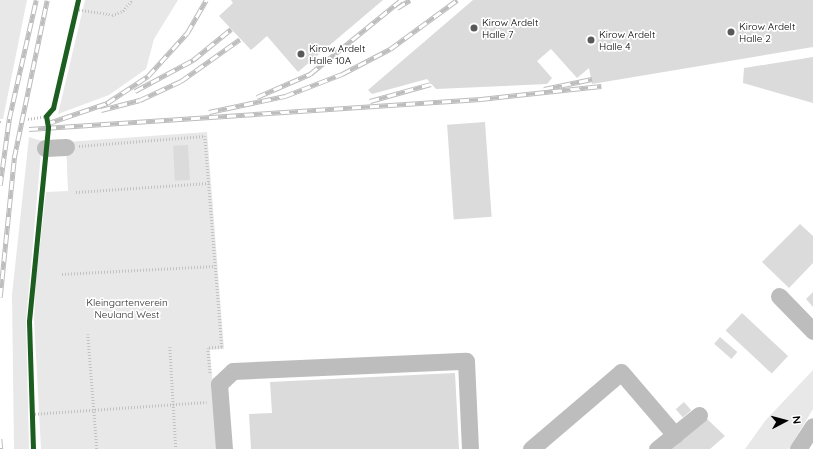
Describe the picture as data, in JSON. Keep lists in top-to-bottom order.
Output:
{
  "parks": ["Kleingartenverein Neuland West"],
  "places": [
    "Kirow Ardelt Halle 7",
    "Kirow Ardelt Halle 2",
    "Kirow Ardelt Halle 4",
    "Kirow Ardelt Halle 10A"
  ],
  "north": "right"
}
